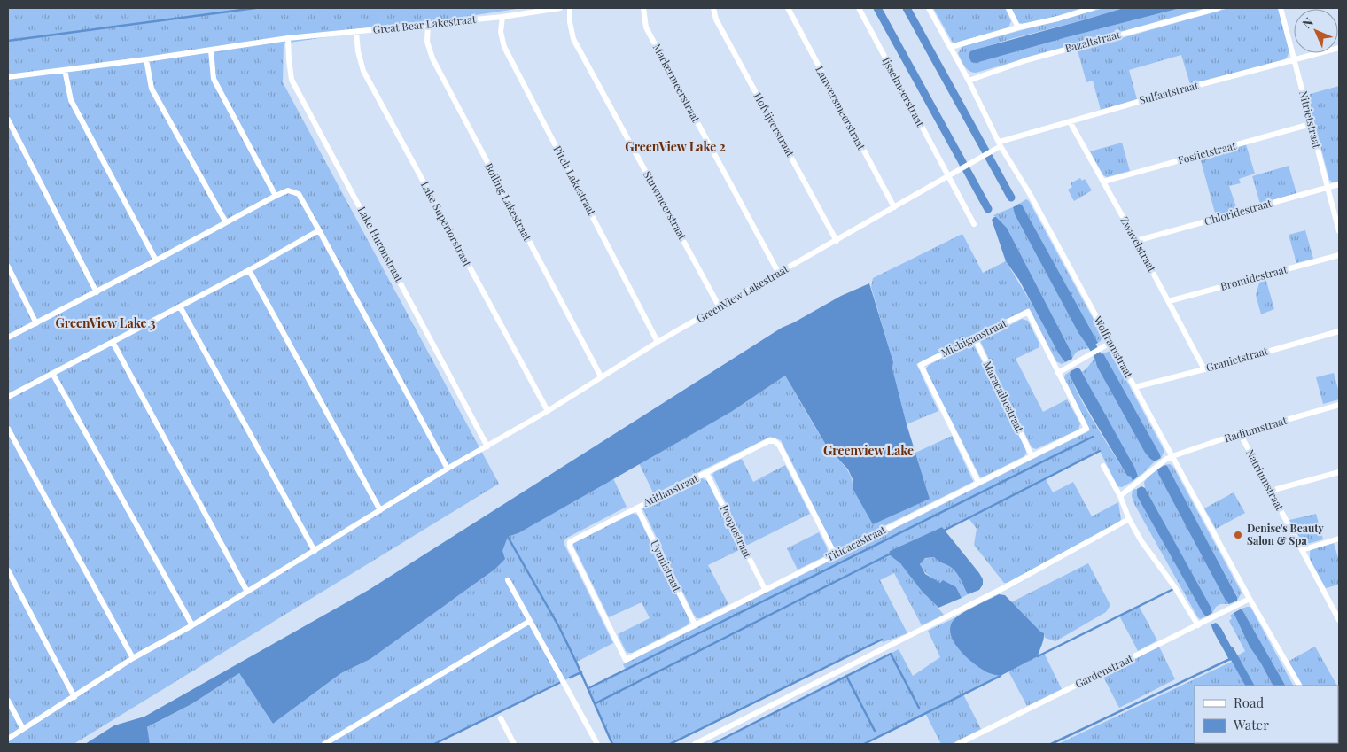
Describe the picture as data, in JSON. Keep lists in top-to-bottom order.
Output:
{
  "streets": {
    "street": [
      "Great Bear Lakestraat",
      "Bazaltstraat",
      "Markermeerstraat",
      "Ijsselmeerstraat",
      "Sulfaatstraat",
      "Lauwersmeerstraat",
      "Nitrietstraat",
      "Hofvijverstraat",
      "Fosfietstraat",
      "Pitch Lakestraat",
      "Boiling Lakestraat",
      "Stuwmeerstraat",
      "Chloridestraat",
      "Lake Superiorstraat",
      "Lake Huronstraat",
      "Zwavelstraat",
      "Bromidestraat",
      "GreenView Lakestraat",
      "Michiganstraat",
      "Wolframstraat",
      "Granietstraat",
      "Maracaibostraat",
      "Radiumstraat",
      "Natriumstraat",
      "Atitlanstraat",
      "Poopostraat",
      "Titicacastraat",
      "Uyunistraat",
      "Gardenstraat"
    ]
  },
  "crossings": [
    ["Great Bear Lakestraat", "Pitch Lakestraat"],
    ["Great Bear Lakestraat", "Boiling Lakestraat"],
    ["Great Bear Lakestraat", "Lake Superiorstraat"],
    ["Great Bear Lakestraat", "Lake Huronstraat"],
    ["Bazaltstraat", "Wolframstraat"],
    ["Markermeerstraat", "GreenView Lakestraat"],
    ["Ijsselmeerstraat", "GreenView Lakestraat"],
    ["Sulfaatstraat", "Nitrietstraat"],
    ["Sulfaatstraat", "Zwavelstraat"],
    ["Sulfaatstraat", "GreenView Lakestraat"],
    ["Sulfaatstraat", "Wolframstraat"],
    ["Lauwersmeerstraat", "GreenView Lakestraat"],
    ["Nitrietstraat", "Fosfietstraat"],
    ["Nitrietstraat", "Chloridestraat"],
    ["Hofvijverstraat", "GreenView Lakestraat"],
    ["Fosfietstraat", "Zwavelstraat"],
    ["Pitch Lakestraat", "GreenView Lakestraat"],
    ["Boiling Lakestraat", "GreenView Lakestraat"],
    ["Stuwmeerstraat", "GreenView Lakestraat"],
    ["Chloridestraat", "Zwavelstraat"],
    ["Lake Superiorstraat", "GreenView Lakestraat"],
    ["Lake Huronstraat", "GreenView Lakestraat"],
    ["Zwavelstraat", "Bromidestraat"],
    ["Zwavelstraat", "Granietstraat"],
    ["GreenView Lakestraat", "Wolframstraat"],
    ["Michiganstraat", "Maracaibostraat"],
    ["Michiganstraat", "Titicacastraat"],
    ["Wolframstraat", "Granietstraat"],
    ["Wolframstraat", "Radiumstraat"],
    ["Wolframstraat", "Gardenstraat"],
    ["Maracaibostraat", "Titicacastraat"],
    ["Radiumstraat", "Natriumstraat"],
    ["Atitlanstraat", "Poopostraat"],
    ["Atitlanstraat", "Titicacastraat"],
    ["Atitlanstraat", "Uyunistraat"],
    ["Poopostraat", "Titicacastraat"],
    ["Titicacastraat", "Uyunistraat"]
  ],
  "districts": ["GreenView Lake 2", "GreenView Lake 3", "Greenview Lake"],
  "places": ["Denise's Beauty Salon & Spa"],
  "legend": ["Road", "Water"],
  "north": "top left"
}
